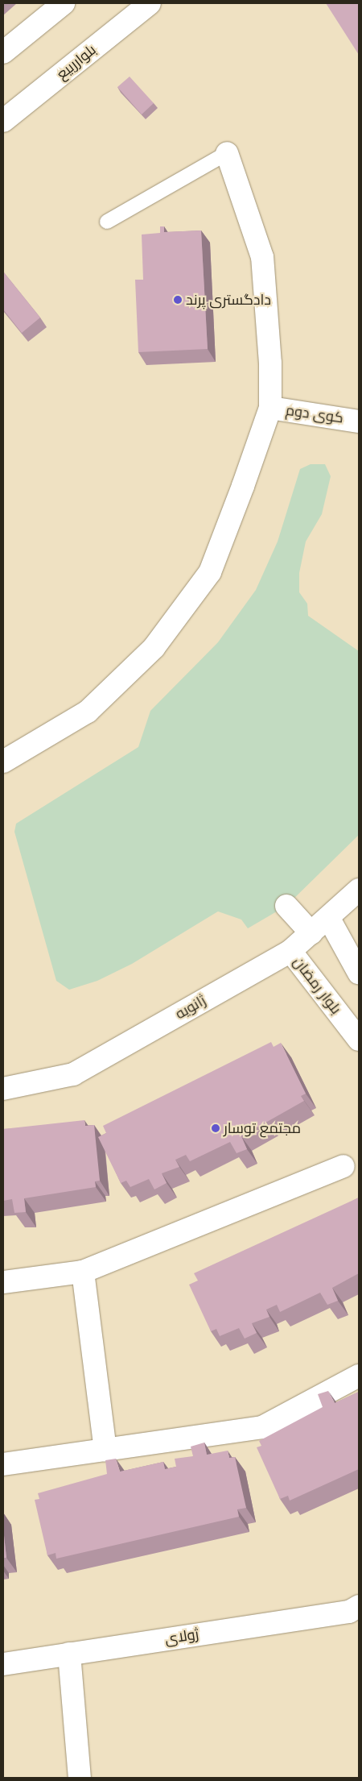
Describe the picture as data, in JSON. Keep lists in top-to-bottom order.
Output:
{
  "streets": {
    "street": [
      "بلوارربیع",
      "کوی دوم",
      "بلوار رمضان",
      "ژانویه",
      "ژولای"
    ]
  },
  "crossings": [
    ["بلوار رمضان", "ژانویه"]
  ],
  "places": ["دادگستری پرند", "مجتمع توسار"]
}
